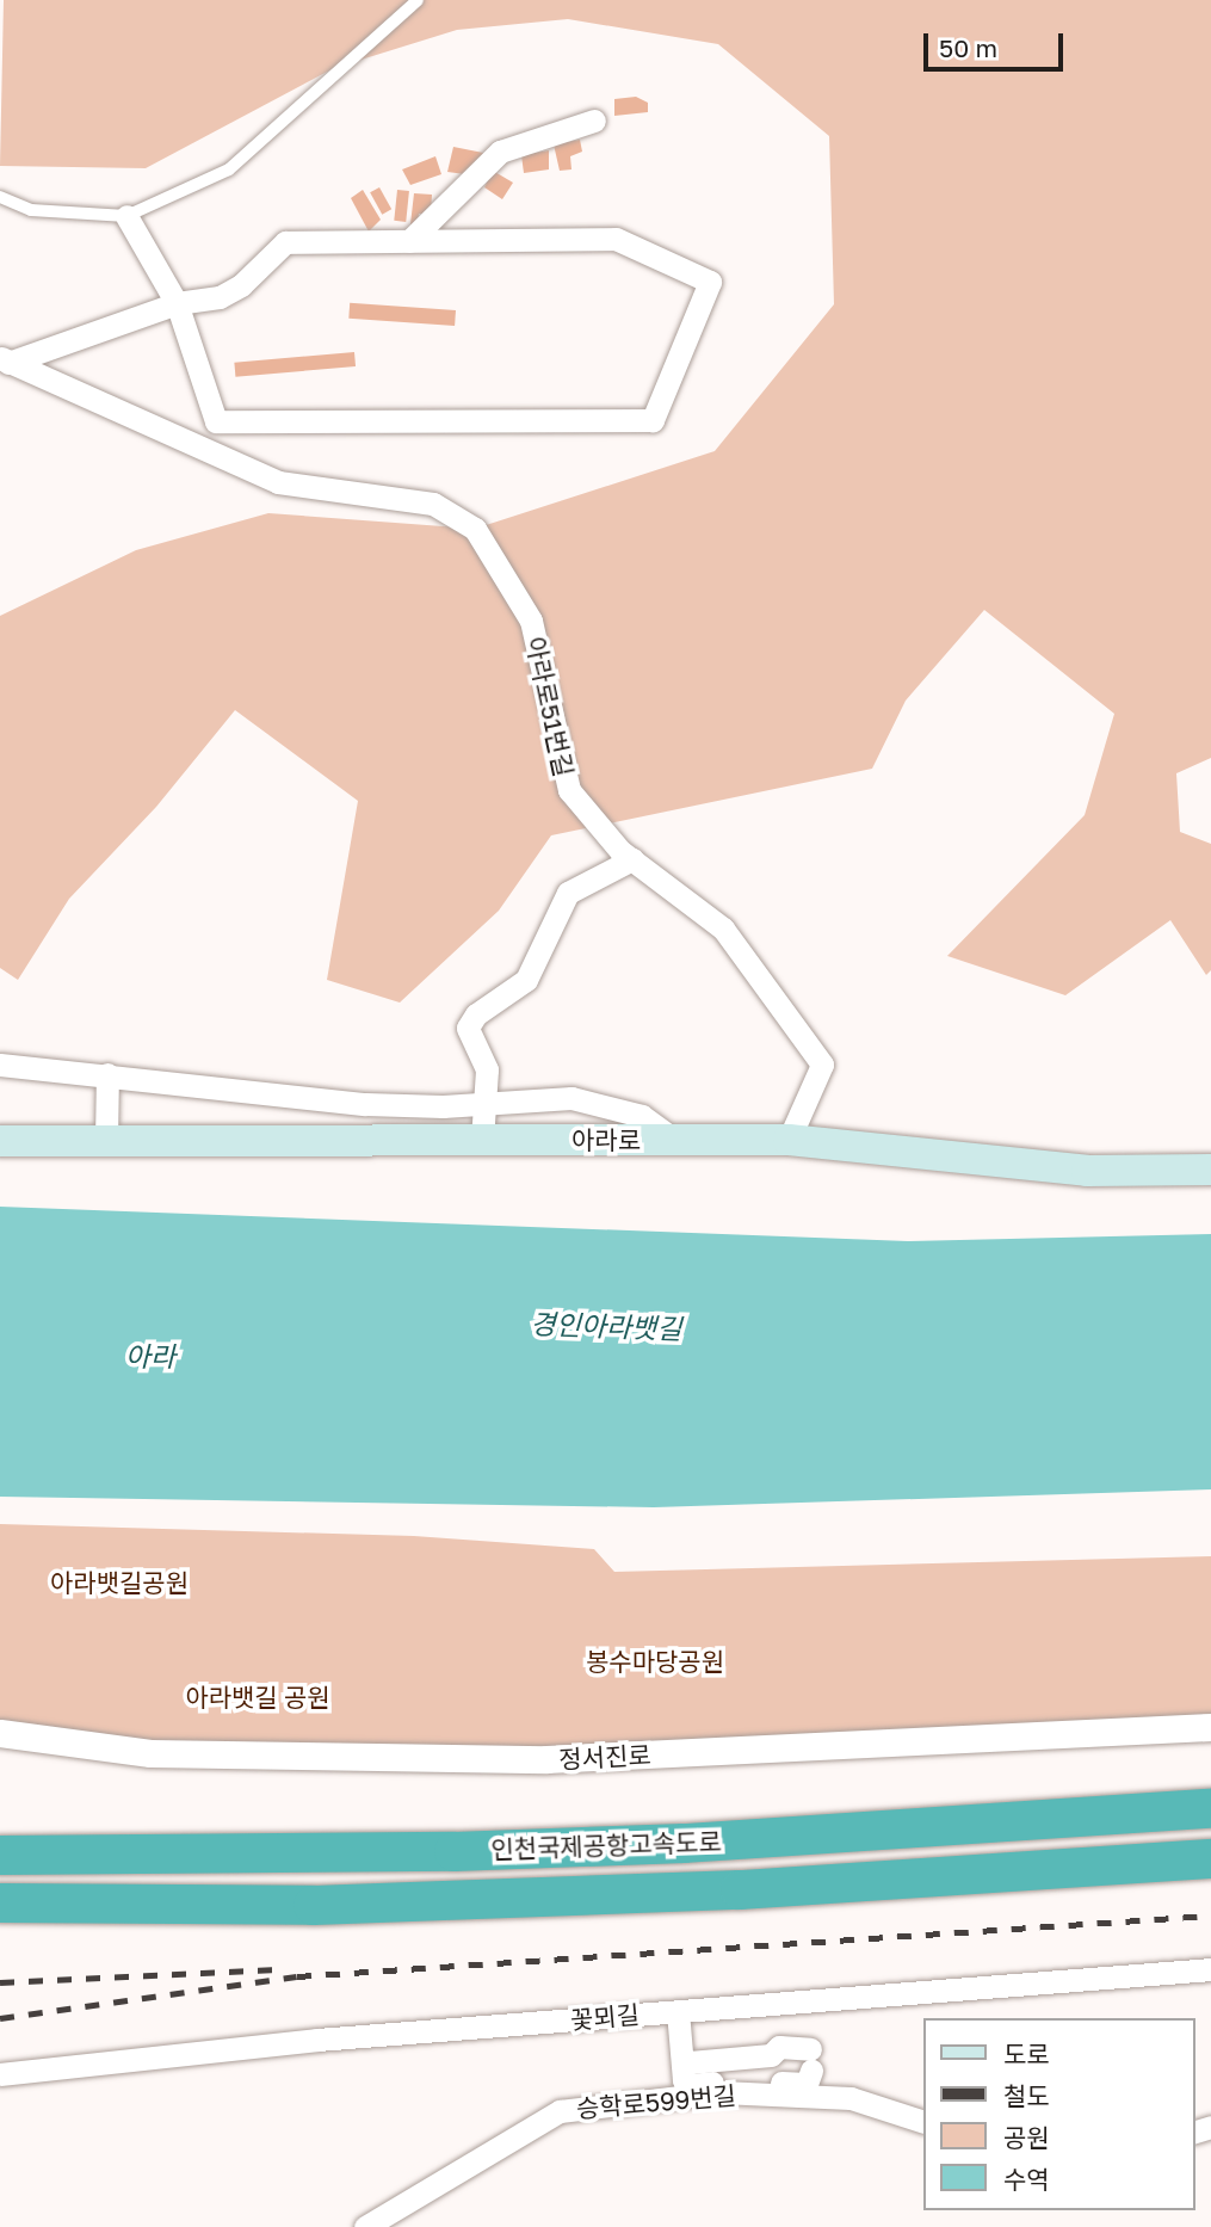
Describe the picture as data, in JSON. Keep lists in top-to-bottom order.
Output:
{
  "streets": {
    "highway": ["인천국제공항고속도로"],
    "main road": ["아라로"],
    "street": [
      "아라로51번길",
      "정서진로",
      "꽃뫼길",
      "승학로599번길"
    ]
  },
  "crossings": [
    ["아라로51번길", "아라로"]
  ],
  "water": ["경인아라뱃길", "아라"],
  "parks": ["아라뱃길공원", "봉수마당공원", "아라뱃길 공원"],
  "legend": [
    "도로",
    "철도",
    "공원",
    "수역"
  ],
  "scale_bar": "50 m"
}
